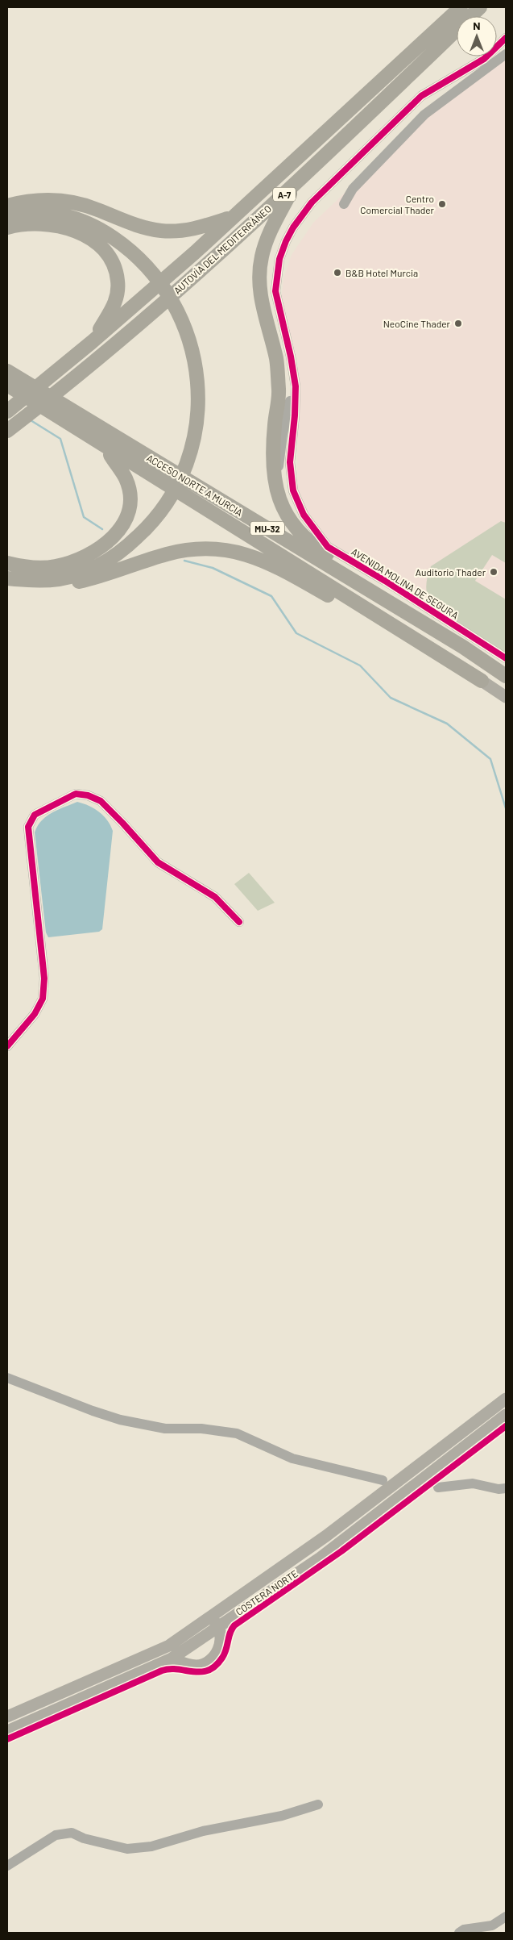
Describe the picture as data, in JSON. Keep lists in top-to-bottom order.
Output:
{
  "streets": {
    "highway": [
      "A-7",
      "AUTOVÍA DEL MEDITERRÁNEO",
      "ACCESO NORTE A MURCIA",
      "MU-32"
    ],
    "main road": ["COSTERA NORTE"],
    "street": ["AVENIDA MOLINA DE SEGURA"]
  },
  "places": [
    "Centro Comercial Thader",
    "B&B Hotel Murcia",
    "NeoCine Thader",
    "Auditorio Thader"
  ],
  "north": "top"
}
